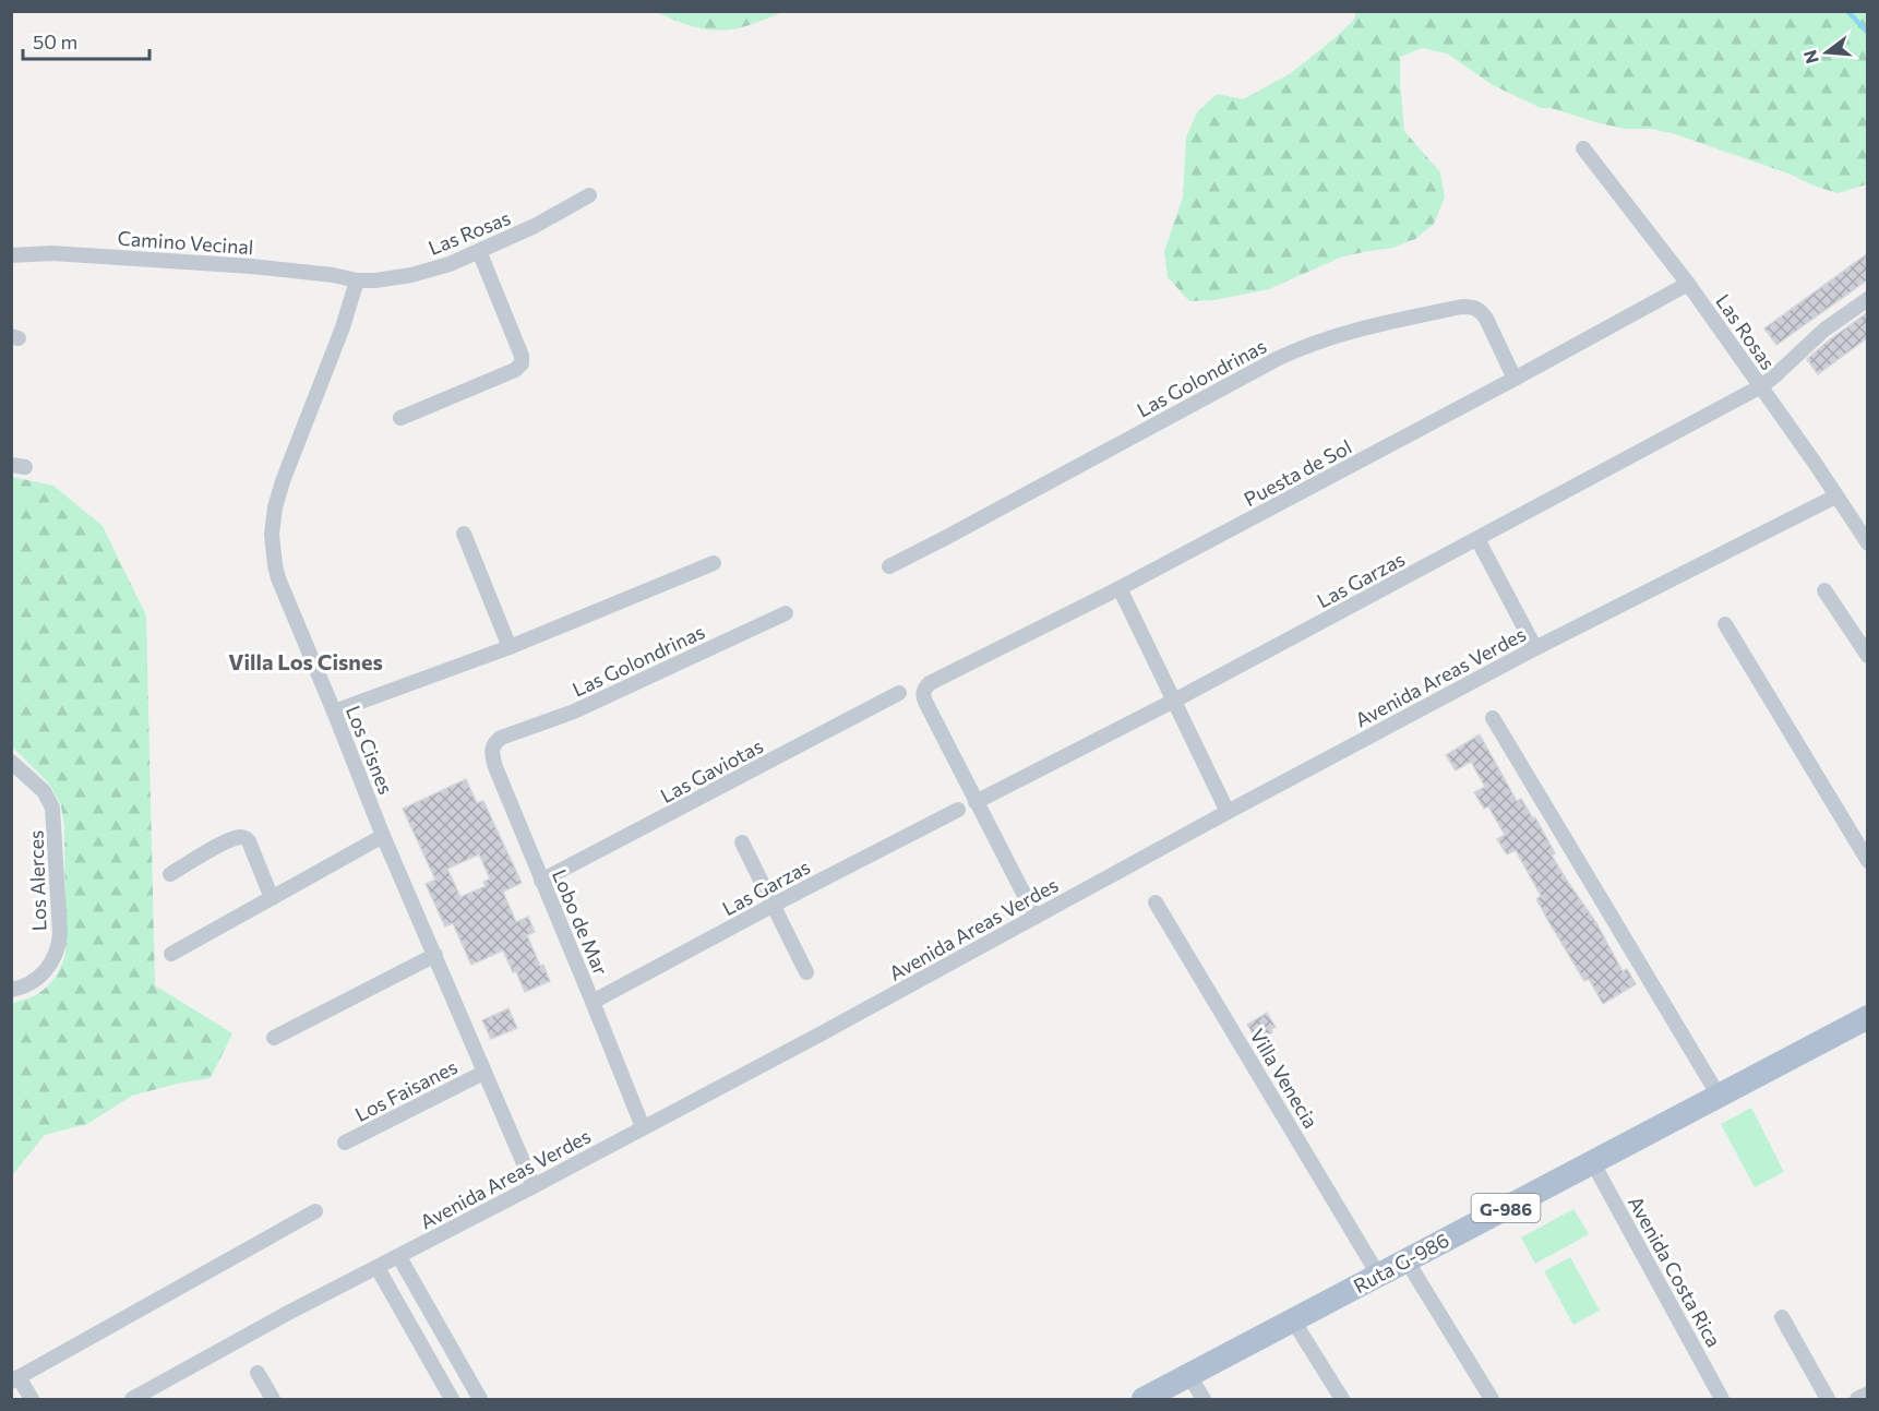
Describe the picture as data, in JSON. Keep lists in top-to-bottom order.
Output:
{
  "streets": {
    "main road": ["G-986", "Ruta G-986"],
    "street": [
      "Las Rosas",
      "Camino Vecinal",
      "Las Golondrinas",
      "Puesta de Sol",
      "Las Garzas",
      "Avenida Areas Verdes",
      "Los Cisnes",
      "Las Gaviotas",
      "Los Alerces",
      "Lobo de Mar",
      "Villa Venecia",
      "Los Faisanes",
      "Avenida Costa Rica"
    ]
  },
  "crossings": [
    ["Las Rosas", "Camino Vecinal"],
    ["Las Rosas", "Puesta de Sol"],
    ["Las Rosas", "Las Garzas"],
    ["Las Rosas", "Avenida Areas Verdes"],
    ["Las Rosas", "Los Cisnes"],
    ["Camino Vecinal", "Los Cisnes"],
    ["Las Golondrinas", "Puesta de Sol"],
    ["Las Golondrinas", "Lobo de Mar"],
    ["Puesta de Sol", "Las Garzas"],
    ["Las Garzas", "Lobo de Mar"],
    ["Avenida Areas Verdes", "Los Cisnes"],
    ["Avenida Areas Verdes", "Lobo de Mar"],
    ["Los Cisnes", "Los Faisanes"],
    ["Las Gaviotas", "Lobo de Mar"],
    ["Villa Venecia", "Ruta G-986"],
    ["Ruta G-986", "Avenida Costa Rica"]
  ],
  "districts": ["Villa Los Cisnes"],
  "scale_bar": "50 m",
  "north": "left"
}
